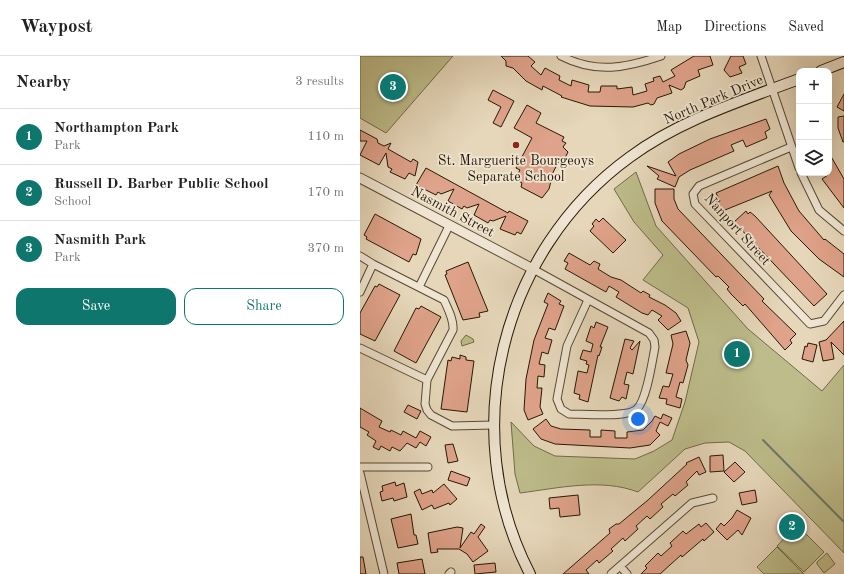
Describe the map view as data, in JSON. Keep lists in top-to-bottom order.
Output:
{
  "streets": {
    "main road": ["North Park Drive"],
    "street": ["Nasmith Street", "Nanport Street"]
  },
  "crossings": [
    ["North Park Drive", "Nasmith Street"]
  ],
  "places": ["St. Marguerite Bourgeoys Separate School"],
  "page": {
    "header": "Waypost",
    "nav": ["Map", "Directions", "Saved"],
    "heading": ["Nearby", "3 results"],
    "map_buttons": ["+", "−"],
    "pins": ["3", "1", "2"],
    "list": [
      {
        "mark": "1",
        "name": "Northampton Park",
        "note": "Park",
        "value": "110 m"
      },
      {
        "mark": "2",
        "name": "Russell D. Barber Public School",
        "note": "School",
        "value": "170 m"
      },
      {
        "mark": "3",
        "name": "Nasmith Park",
        "note": "Park",
        "value": "370 m"
      }
    ],
    "buttons": ["Save", "Share"]
  }
}
